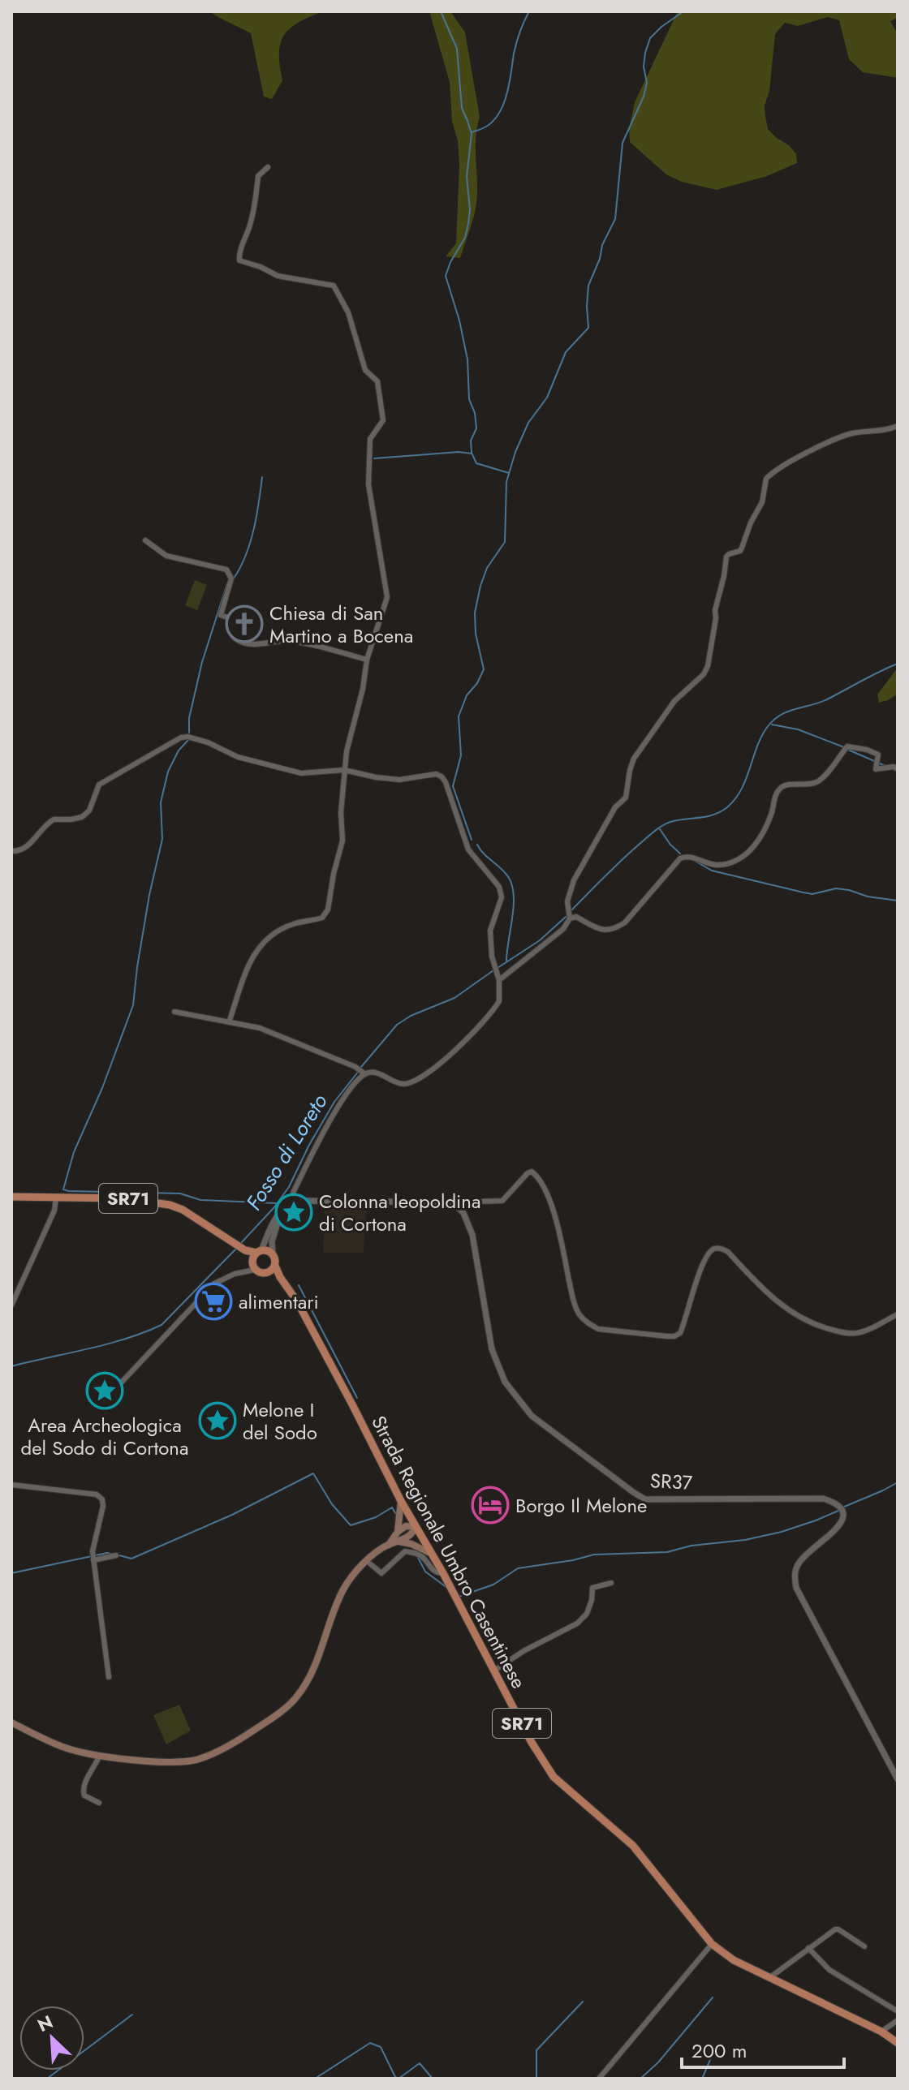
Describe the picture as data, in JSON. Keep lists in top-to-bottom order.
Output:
{
  "streets": {
    "main road": ["SR71", "Strada Regionale Umbro Casentinese"],
    "street": ["SR37"]
  },
  "crossings": [
    ["SR71", "Strada Regionale Umbro Casentinese"]
  ],
  "water": ["Fosso di Loreto"],
  "places": {
    "church": ["Chiesa di San Martino a Bocena"],
    "place": ["Colonna leopoldina di Cortona", "Area Archeologica del Sodo di Cortona", "Melone I del Sodo"],
    "supermarket": ["alimentari"],
    "hotel": ["Borgo Il Melone"]
  },
  "scale_bar": "200 m",
  "north": "top left"
}
